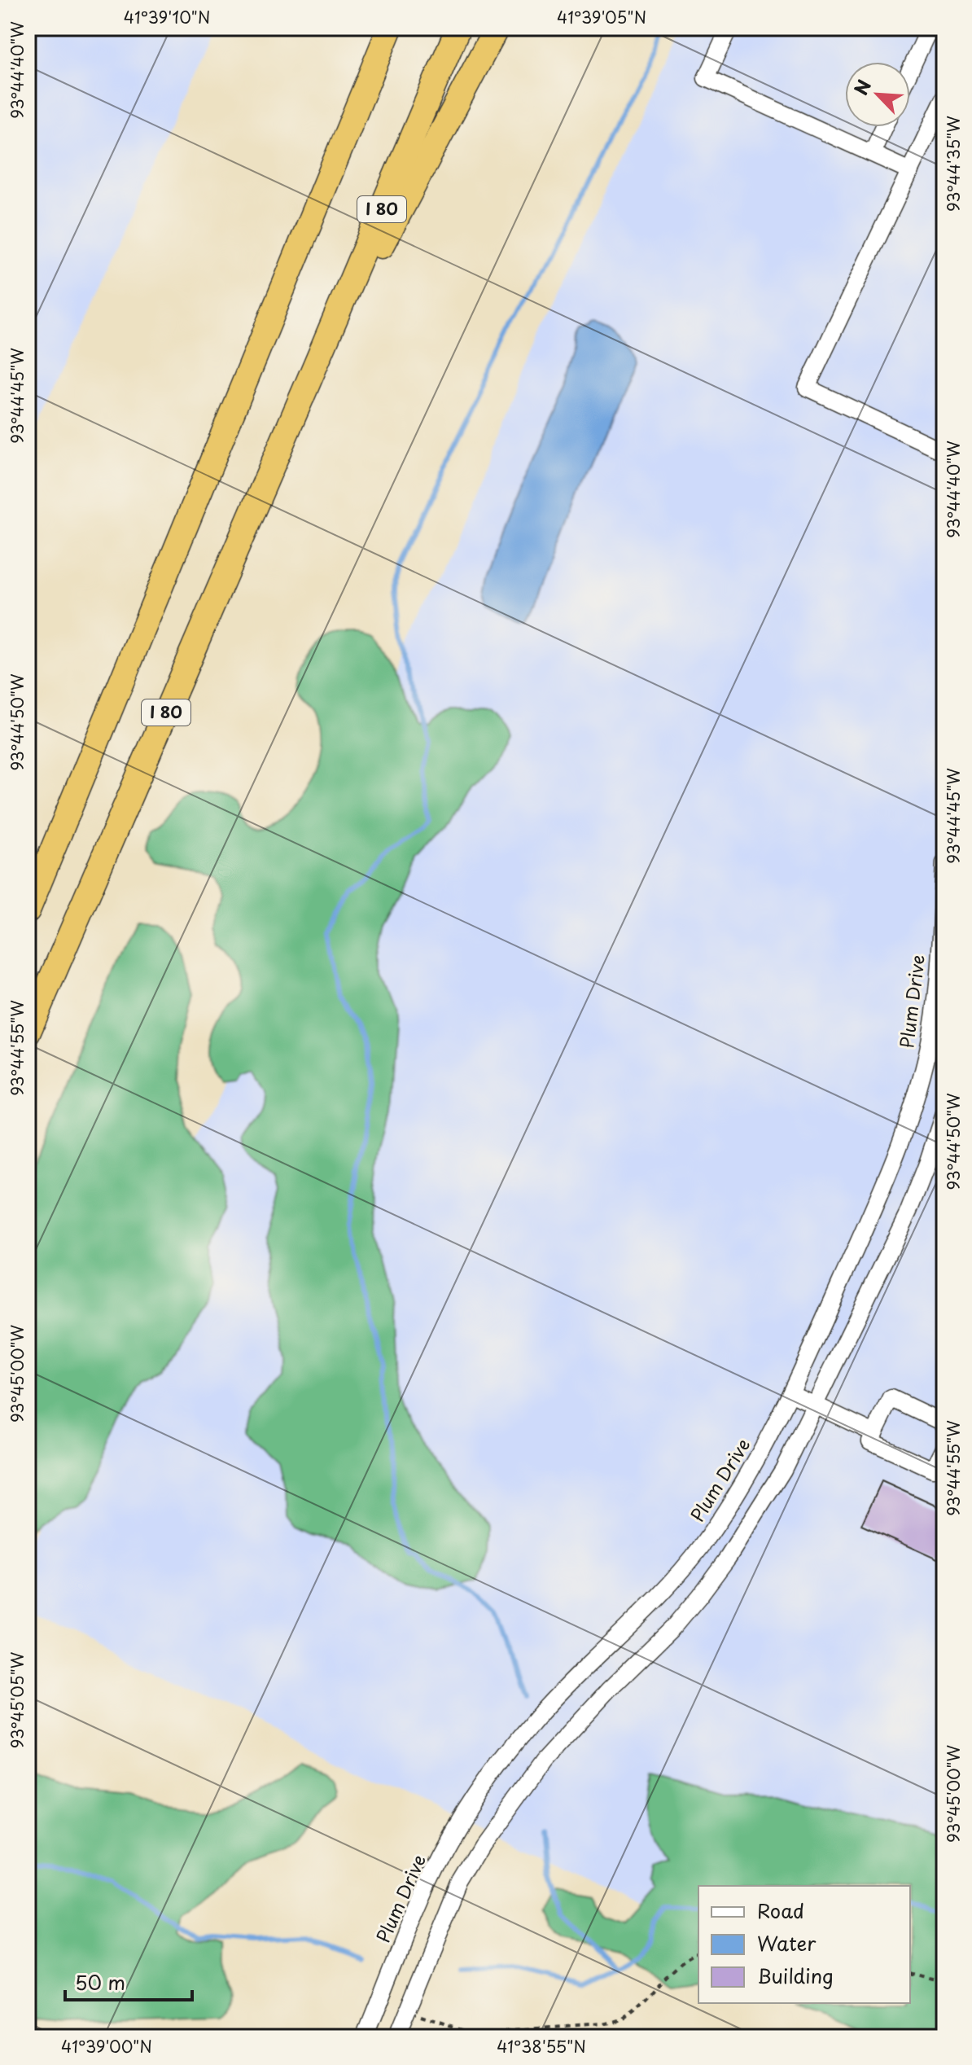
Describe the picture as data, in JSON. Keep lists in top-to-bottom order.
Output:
{
  "streets": {
    "highway": ["I 80"],
    "street": ["Plum Drive"]
  },
  "legend": ["Road", "Water", "Building"],
  "scale_bar": "50 m",
  "north": "top left",
  "coordinates": [
    "41°39'10\"N",
    "41°39'05\"N",
    "93°44'40\"W",
    "93°44'35\"W",
    "93°44'45\"W",
    "93°44'50\"W",
    "93°44'55\"W",
    "93°45'00\"W",
    "93°45'05\"W",
    "41°39'00\"N",
    "41°38'55\"N"
  ]
}
